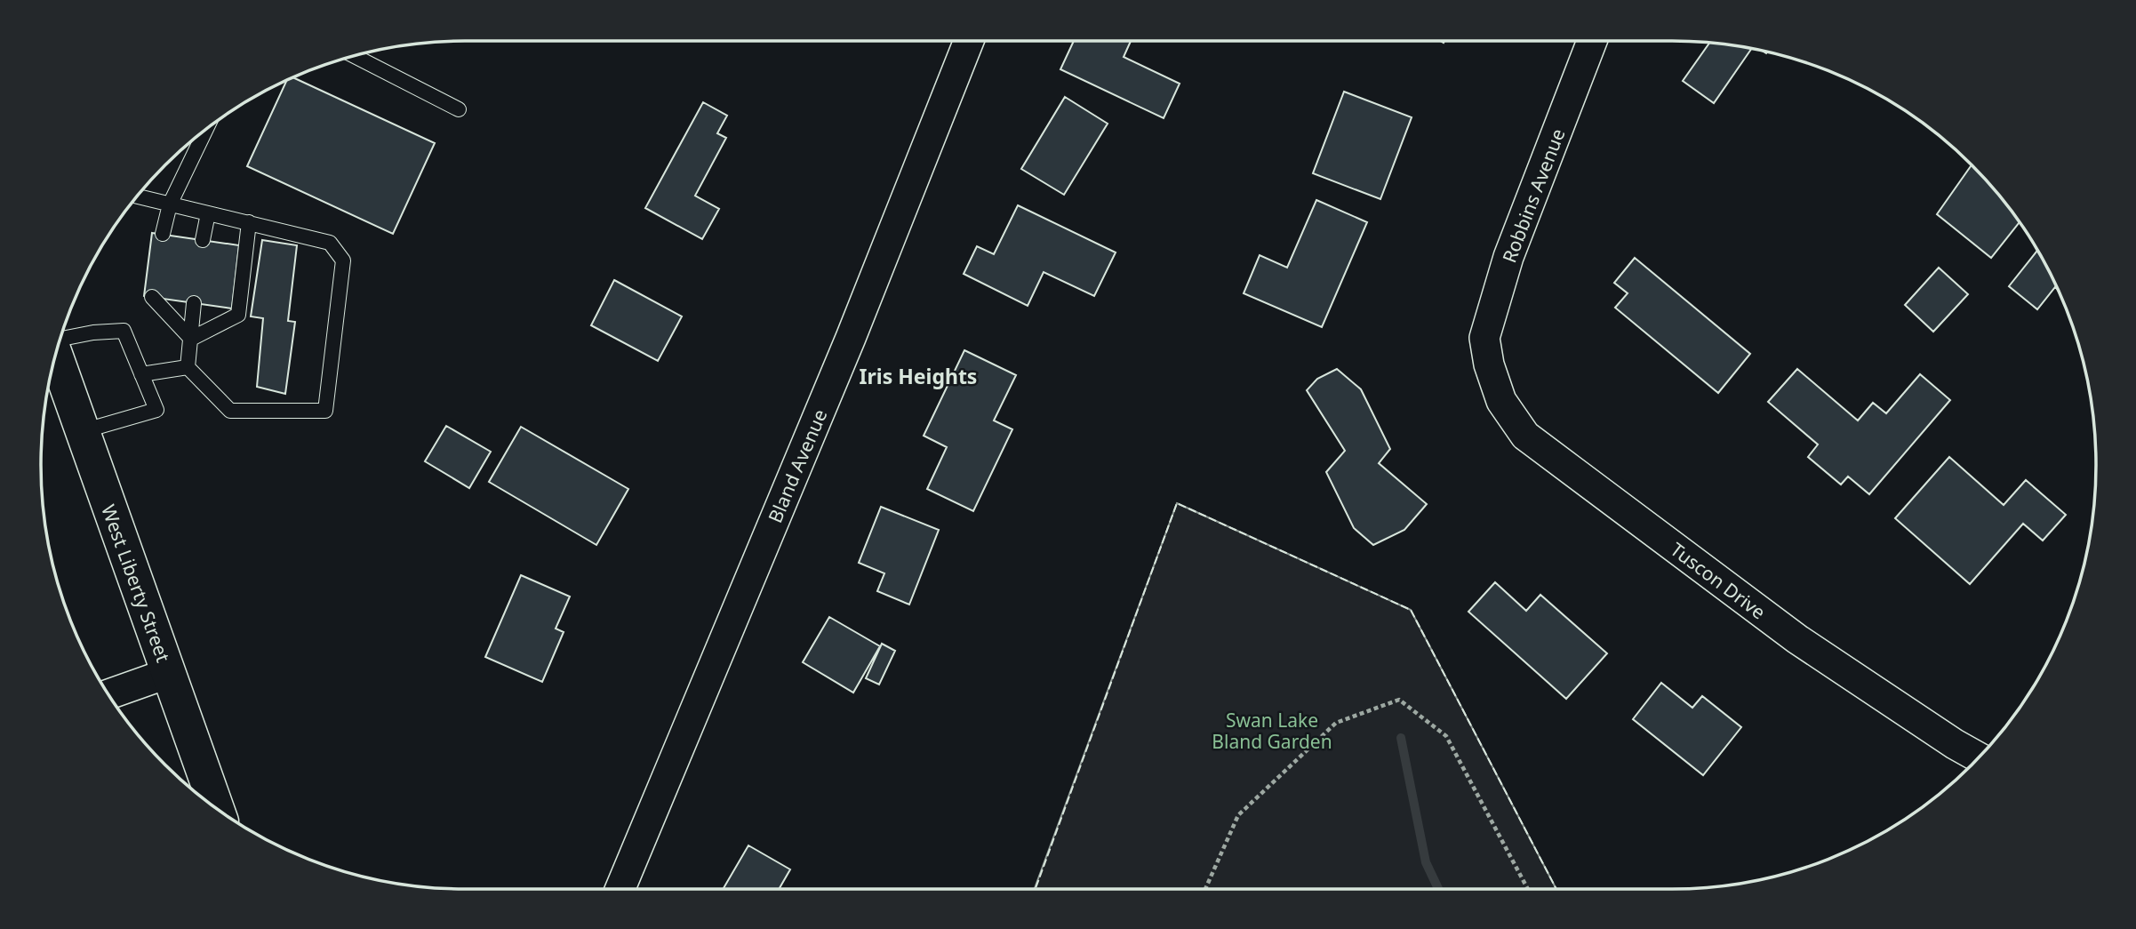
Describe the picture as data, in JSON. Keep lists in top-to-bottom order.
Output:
{
  "streets": {
    "main road": ["West Liberty Street"],
    "street": ["Robbins Avenue", "Bland Avenue", "Tuscon Drive"]
  },
  "crossings": [
    ["Robbins Avenue", "Tuscon Drive"]
  ],
  "districts": ["Iris Heights"],
  "parks": ["Swan Lake Bland Garden"]
}
